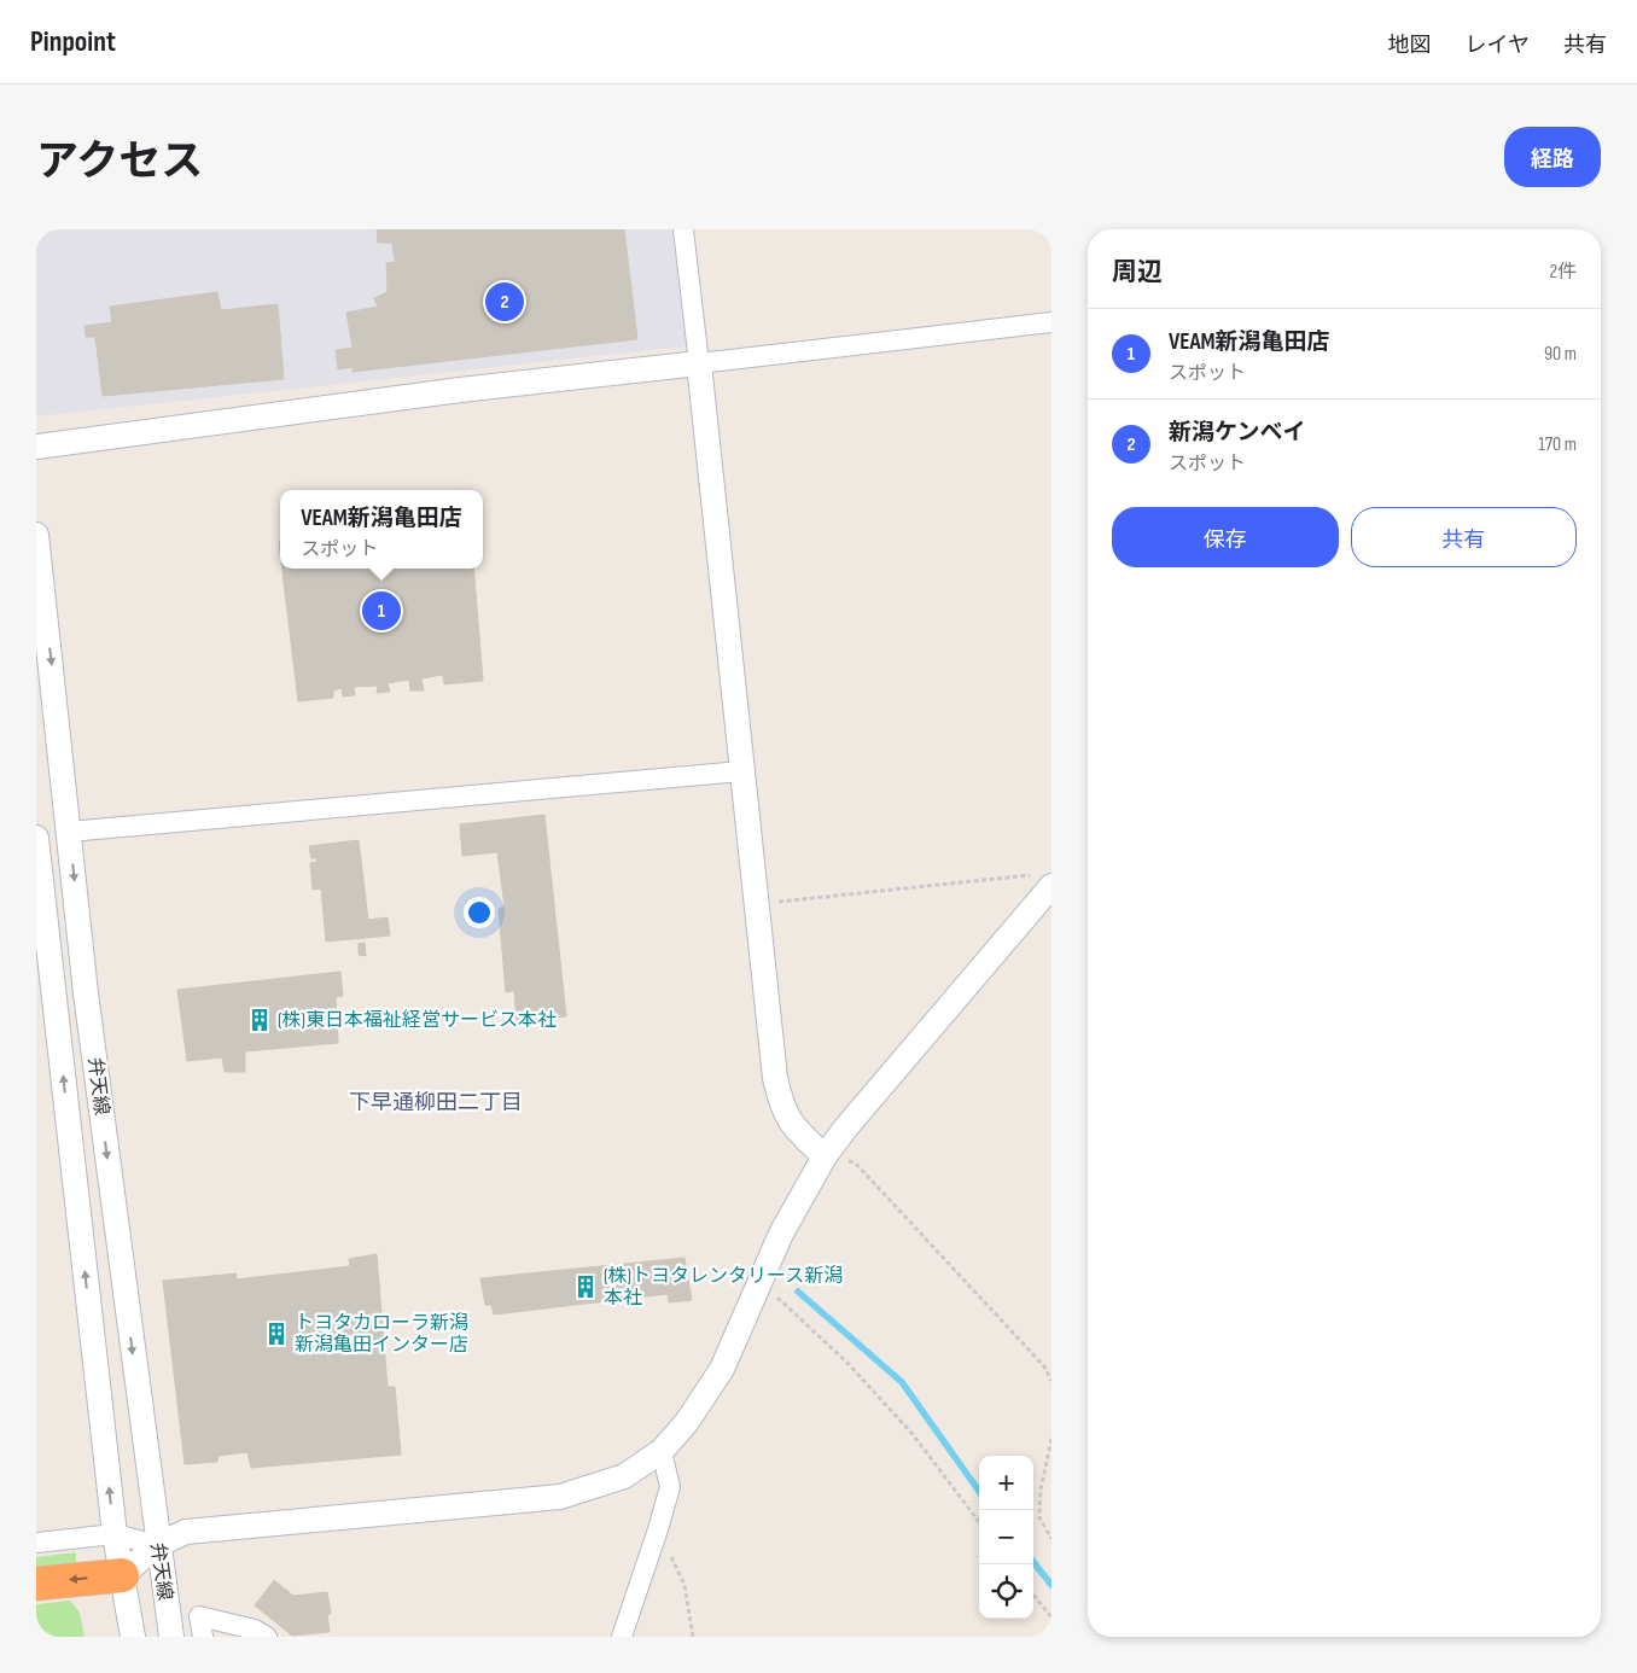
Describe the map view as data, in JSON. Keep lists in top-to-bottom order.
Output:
{
  "streets": {
    "street": ["弁天線"]
  },
  "districts": ["下早通柳田二丁目"],
  "places": {
    "building": ["(株)東日本福祉経営サービス本社", "(株)トヨタレンタリース新潟 本社", "トヨタカローラ新潟 新潟亀田インター店"]
  },
  "page": {
    "header": "Pinpoint",
    "nav": ["地図", "レイヤ", "共有"],
    "title": "アクセス",
    "buttons": [
      "経路",
      ["保存", "共有"]
    ],
    "heading": ["周辺", "2件"],
    "pins": ["2", "1"],
    "list": [
      {
        "mark": "1",
        "name": "VEAM新潟亀田店",
        "note": "スポット",
        "value": "90 m"
      },
      {
        "mark": "2",
        "name": "新潟ケンベイ",
        "note": "スポット",
        "value": "170 m"
      }
    ],
    "popup": ["VEAM新潟亀田店", "スポット"],
    "map_buttons": ["+", "−"]
  }
}
